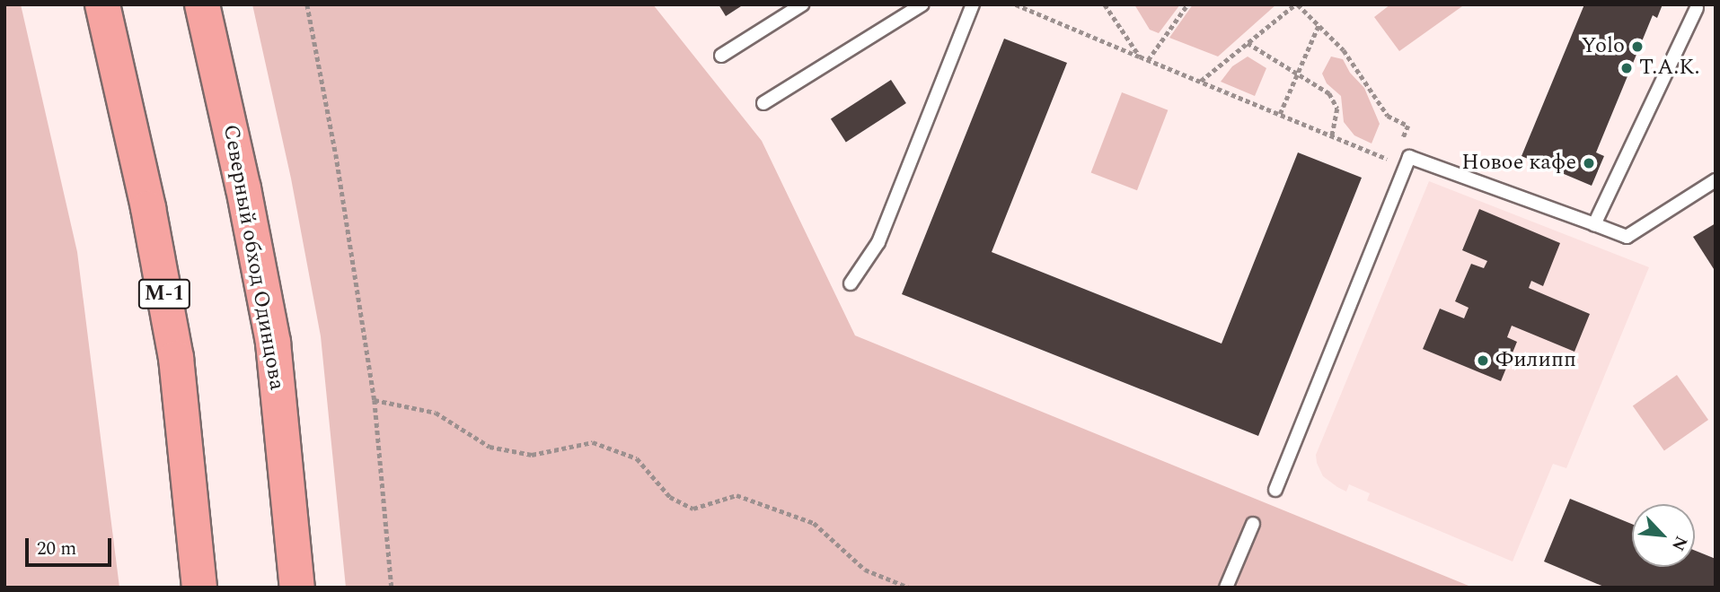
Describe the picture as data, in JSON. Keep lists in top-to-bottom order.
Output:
{
  "streets": {
    "highway": ["Северный обход Одинцова", "М-1"]
  },
  "places": [
    "Yolo",
    "Т.А.К.",
    "Новое кафе",
    "Филипп"
  ],
  "scale_bar": "20 m",
  "north": "bottom right"
}
